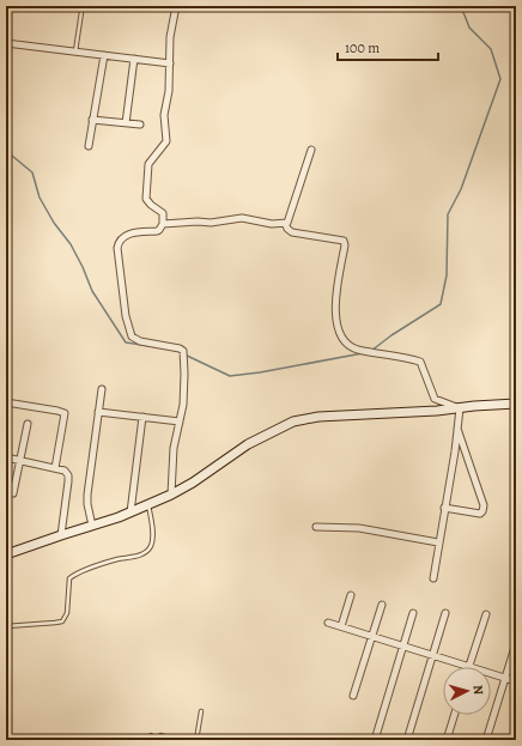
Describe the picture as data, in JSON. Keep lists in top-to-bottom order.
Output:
{
  "scale_bar": "100 m",
  "north": "right"
}
